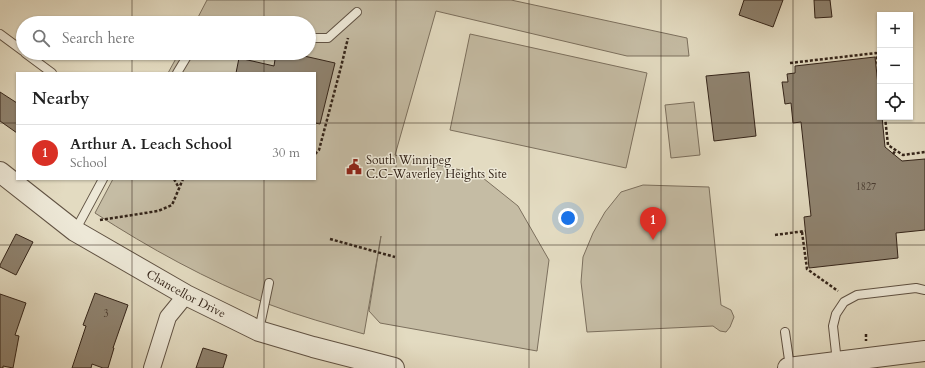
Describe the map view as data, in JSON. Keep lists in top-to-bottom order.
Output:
{
  "streets": {
    "street": ["Chancellor Drive"]
  },
  "places": {
    "public building": ["South Winnipeg C.C-Waverley Heights Site"]
  },
  "house_numbers": ["1827", "3"],
  "page": {
    "map_buttons": ["+", "−"],
    "search": "Search here",
    "heading": "Nearby",
    "list": [
      {
        "mark": "1",
        "name": "Arthur A. Leach School",
        "note": "School",
        "value": "30 m"
      }
    ],
    "pins": "1"
  }
}
